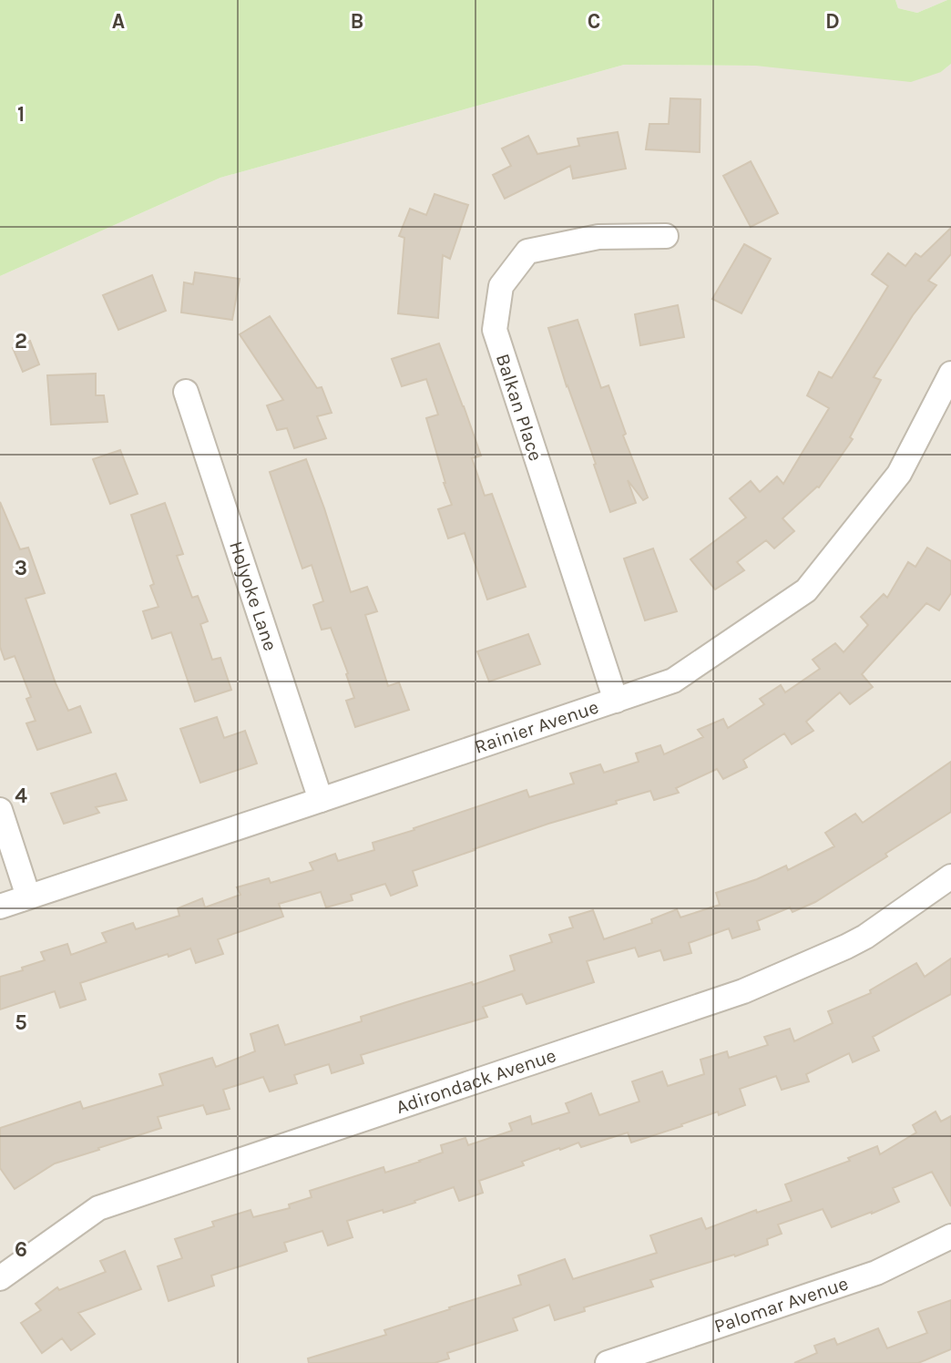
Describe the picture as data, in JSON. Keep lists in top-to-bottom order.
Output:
{
  "streets": {
    "street": [
      "Balkan Place",
      "Holyoke Lane",
      "Rainier Avenue",
      "Adirondack Avenue",
      "Palomar Avenue"
    ]
  },
  "crossings": [
    ["Balkan Place", "Rainier Avenue"],
    ["Holyoke Lane", "Rainier Avenue"]
  ],
  "grid": {
    "columns": [
      "A",
      "B",
      "C",
      "D"
    ],
    "rows": [
      "1",
      "2",
      "3",
      "4",
      "5",
      "6"
    ]
  }
}
